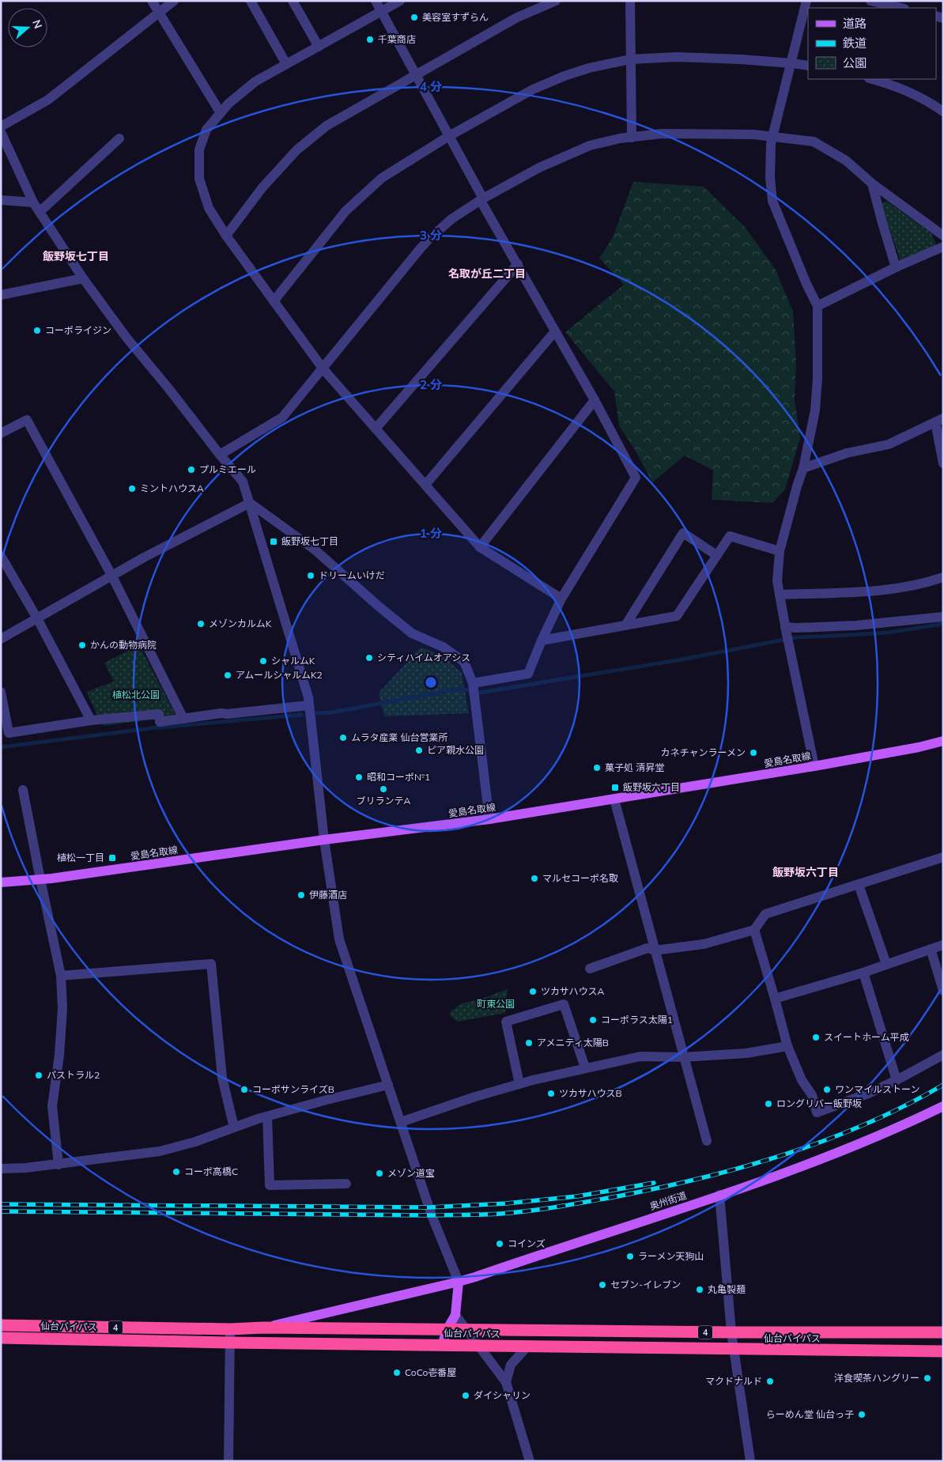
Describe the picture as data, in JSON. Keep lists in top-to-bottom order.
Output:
{
  "streets": {
    "highway": ["仙台バイパス", "4"],
    "main road": ["愛島名取線", "奥州街道"]
  },
  "crossings": [
    ["奥州街道", "仙台バイパス"]
  ],
  "districts": ["飯野坂七丁目", "名取が丘二丁目", "飯野坂六丁目"],
  "parks": ["植松北公園", "町東公園"],
  "places": {
    "other": [
      "美容室すずらん",
      "千葉商店",
      "コーポライジン",
      "プルミエール",
      "ミントハウスA",
      "ドリームいけだ",
      "メゾンカルムK",
      "かんの動物病院",
      "シティハイムオアシス",
      "シャルムK",
      "アムールシャルムK2",
      "ムラタ産業 仙台営業所",
      "ピア親水公園",
      "カネチャンラーメン",
      "菓子処 清昇堂",
      "昭和コーポ№1",
      "ブリランテA",
      "マルセコーポ名取",
      "伊藤酒店",
      "ツカサハウスA",
      "コーポラス太陽1",
      "スイートホーム平成",
      "アメニティ太陽B",
      "パストラル2",
      "コーポサンライズB",
      "ワンマイルストーン",
      "ツカサハウスB",
      "ロングリバー飯野坂",
      "コーポ高橋C",
      "メゾン道宝",
      "コインズ",
      "ラーメン天狗山",
      "セブン-イレブン",
      "丸亀製麺",
      "CoCo壱番屋",
      "洋食喫茶ハングリー",
      "マクドナルド",
      "ダイシャリン",
      "らーめん堂 仙台っ子"
    ],
    "transit": ["飯野坂七丁目", "飯野坂六丁目", "植松一丁目"]
  },
  "legend": ["道路", "鉄道", "公園"],
  "north": "right",
  "rings": [
    "4 分",
    "3 分",
    "2 分",
    "1 分"
  ]
}
